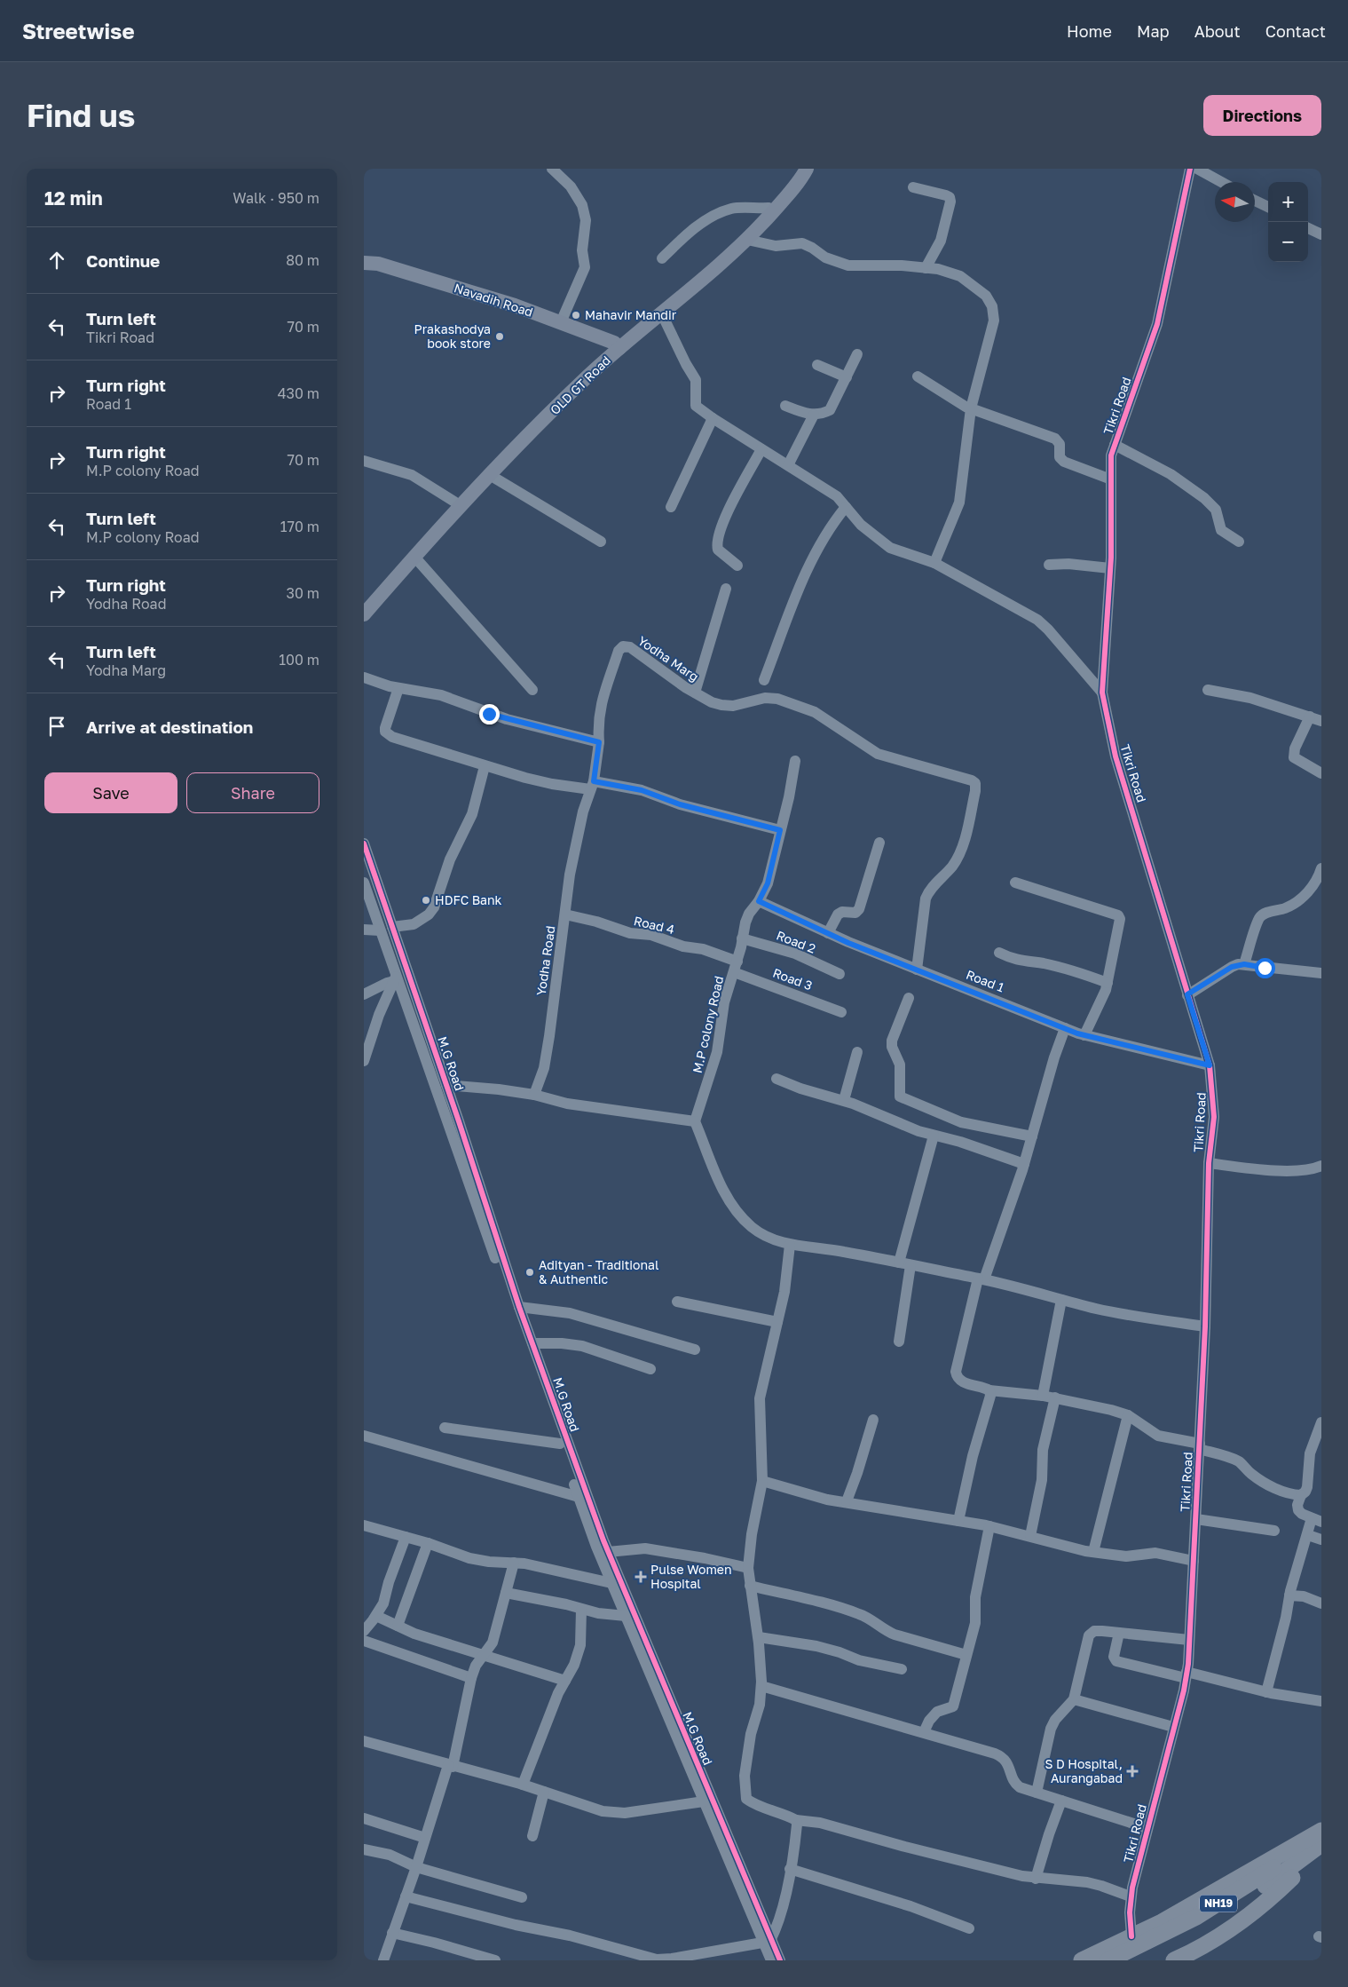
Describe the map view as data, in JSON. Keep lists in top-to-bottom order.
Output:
{
  "streets": {
    "highway": ["NH19"],
    "main road": ["Navadih Road", "OLD GT Road"],
    "street": [
      "Tikri Road",
      "Yodha Marg",
      "Road 4",
      "Road 2",
      "Yodha Road",
      "Road 3",
      "Road 1",
      "M.P colony Road",
      "M.G Road"
    ]
  },
  "crossings": [
    ["Navadih Road", "OLD GT Road"],
    ["Tikri Road", "Road 1"],
    ["Yodha Marg", "Yodha Road"],
    ["Yodha Marg", "Road 1"],
    ["Road 4", "Yodha Road"],
    ["Road 4", "Road 3"],
    ["Road 4", "M.P colony Road"],
    ["Road 2", "M.P colony Road"],
    ["Road 3", "M.P colony Road"],
    ["Road 1", "M.P colony Road"]
  ],
  "places": {
    "other": [
      "Mahavir Mandir",
      "Prakashodya book store",
      "HDFC Bank",
      "Adityan - Traditional & Authentic"
    ],
    "health": ["Pulse Women Hospital", "S D Hospital, Aurangabad"]
  },
  "north": "left",
  "page": {
    "header": "Streetwise",
    "nav": [
      "Home",
      "Map",
      "About",
      "Contact"
    ],
    "buttons": [
      "Directions",
      ["Save", "Share"]
    ],
    "title": "Find us",
    "heading": ["12 min", "Walk · 950 m"],
    "map_buttons": ["+", "−"],
    "list": [
      ["Continue", "80 m"],
      ["Turn left", "Tikri Road", "70 m"],
      ["Turn right", "Road 1", "430 m"],
      ["Turn right", "M.P colony Road", "70 m"],
      ["Turn left", "M.P colony Road", "170 m"],
      ["Turn right", "Yodha Road", "30 m"],
      ["Turn left", "Yodha Marg", "100 m"],
      "Arrive at destination"
    ]
  }
}
